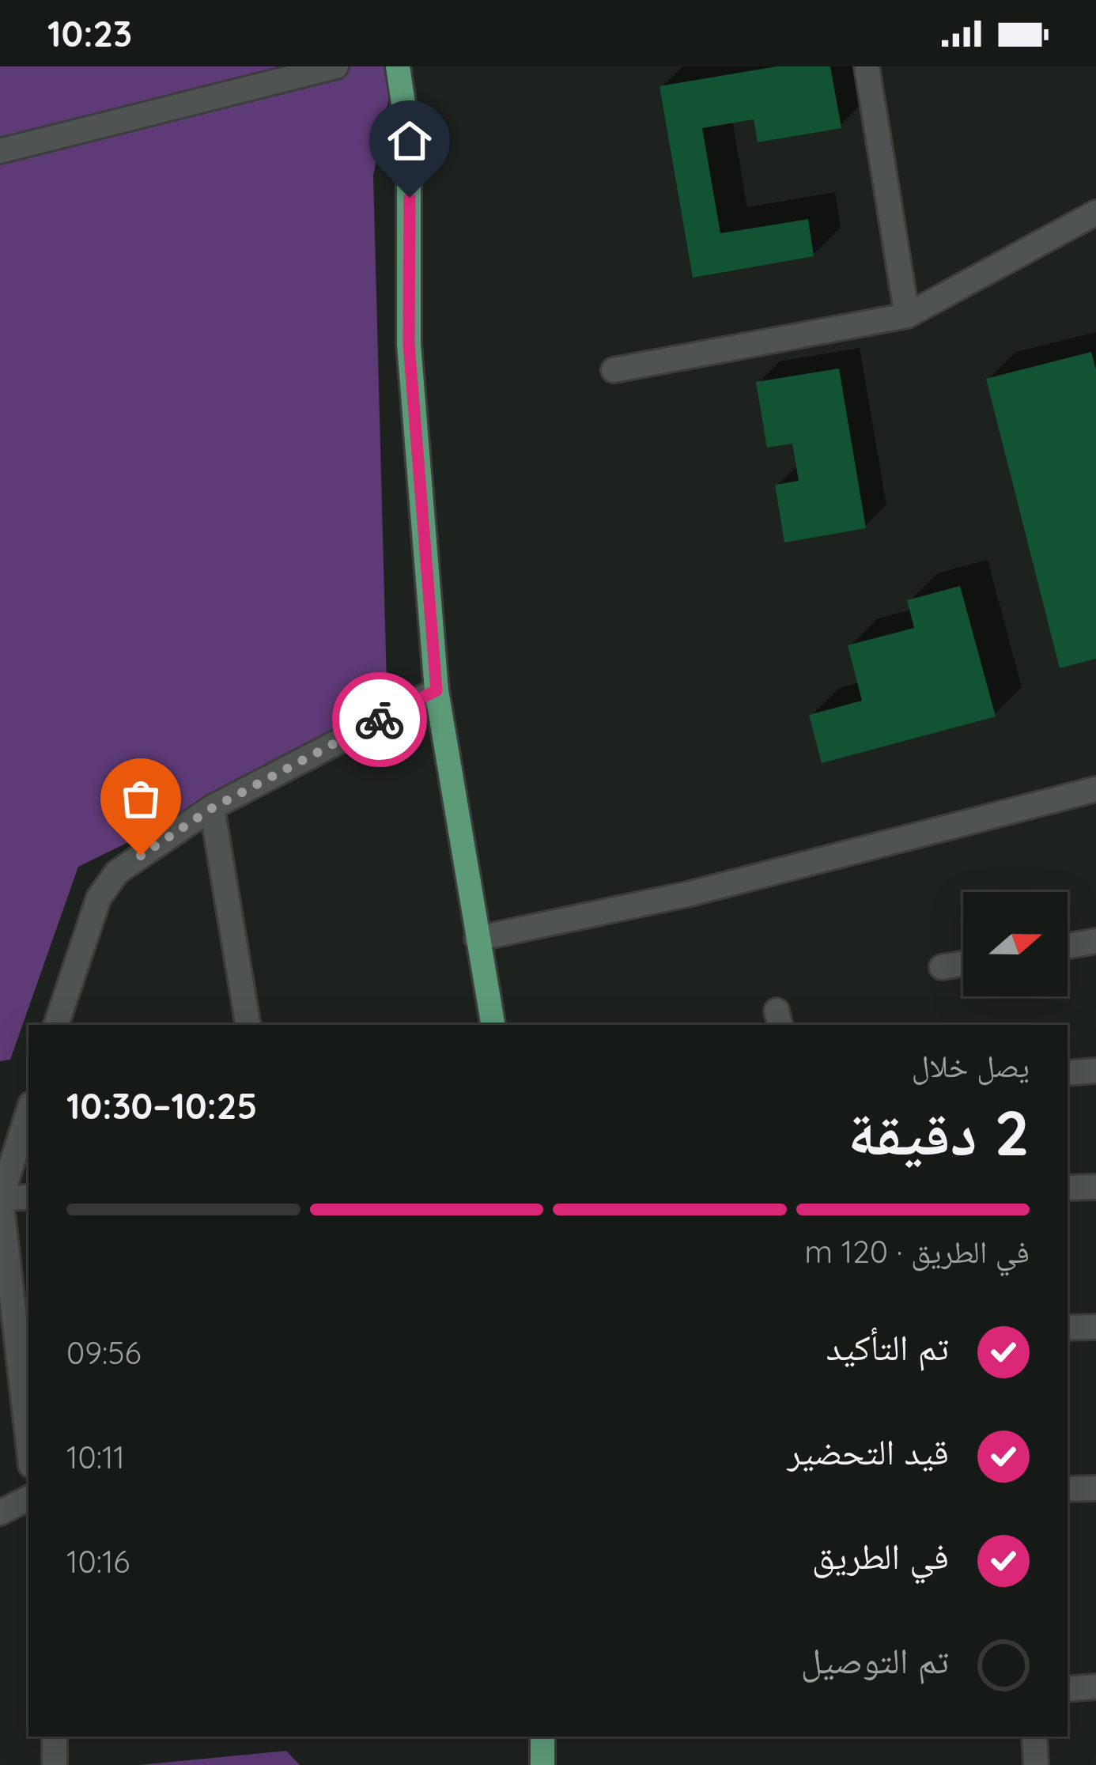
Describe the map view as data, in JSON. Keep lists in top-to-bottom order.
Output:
{
  "north": "right",
  "page": {
    "status": "10:23",
    "heading": ["2 دقيقة", "يصل خلال", "10:25–10:30"],
    "bar": "في الطريق · 120 m",
    "list": [
      ["تم التأكيد", "09:56"],
      ["قيد التحضير", "10:11"],
      ["في الطريق", "10:16"],
      "تم التوصيل"
    ]
  }
}
